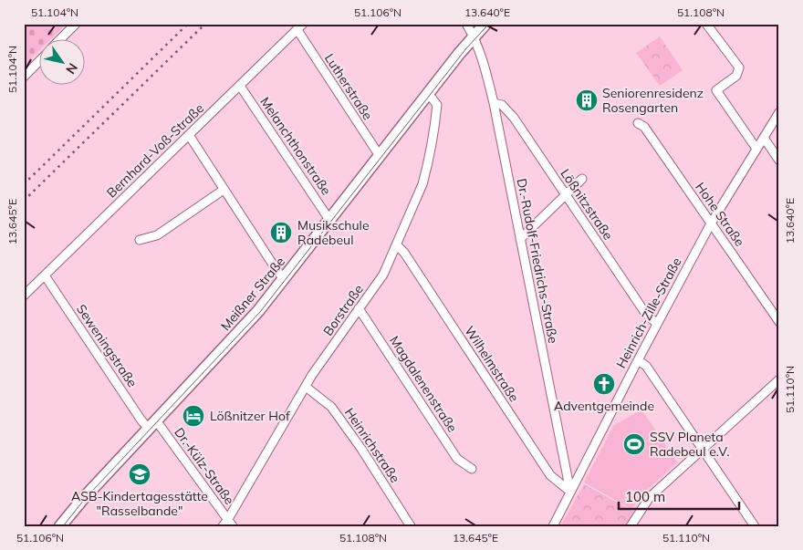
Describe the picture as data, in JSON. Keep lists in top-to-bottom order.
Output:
{
  "streets": {
    "main road": ["Meißner Straße"],
    "street": [
      "Lutherstraße",
      "Melanchthonstraße",
      "Bernhard-Voß-Straße",
      "Lößnitzstraße",
      "Hohe Straße",
      "Dr.-Rudolf-Friedrichs-Straße",
      "Borstraße",
      "Heinrich-Zille-Straße",
      "Seweningstraße",
      "Wilhelmstraße",
      "Magdalenenstraße",
      "Heinrichstraße",
      "Dr.-Külz-Straße"
    ]
  },
  "crossings": [
    ["Lutherstraße", "Bernhard-Voß-Straße"],
    ["Lutherstraße", "Meißner Straße"],
    ["Melanchthonstraße", "Bernhard-Voß-Straße"],
    ["Melanchthonstraße", "Meißner Straße"],
    ["Bernhard-Voß-Straße", "Seweningstraße"],
    ["Lößnitzstraße", "Dr.-Rudolf-Friedrichs-Straße"],
    ["Lößnitzstraße", "Heinrich-Zille-Straße"],
    ["Hohe Straße", "Heinrich-Zille-Straße"],
    ["Dr.-Rudolf-Friedrichs-Straße", "Meißner Straße"],
    ["Dr.-Rudolf-Friedrichs-Straße", "Heinrich-Zille-Straße"],
    ["Dr.-Rudolf-Friedrichs-Straße", "Wilhelmstraße"],
    ["Meißner Straße", "Borstraße"],
    ["Meißner Straße", "Seweningstraße"],
    ["Meißner Straße", "Dr.-Külz-Straße"],
    ["Borstraße", "Wilhelmstraße"],
    ["Borstraße", "Magdalenenstraße"],
    ["Borstraße", "Heinrichstraße"],
    ["Borstraße", "Dr.-Külz-Straße"],
    ["Heinrich-Zille-Straße", "Wilhelmstraße"],
    ["Seweningstraße", "Dr.-Külz-Straße"]
  ],
  "places": {
    "building": ["Seniorenresidenz Rosengarten", "Musikschule Radebeul"],
    "church": ["Adventgemeinde"],
    "hotel": ["Lößnitzer Hof"],
    "sports": ["SSV Planeta Radebeul e.V."],
    "school or university": ["ASB-Kindertagesstätte \"Rasselbande\""]
  },
  "scale_bar": "100 m",
  "north": "bottom right",
  "coordinates": [
    "51.104°N",
    "51.106°N",
    "13.640°E",
    "51.108°N",
    "13.645°E",
    "51.110°N"
  ]
}
